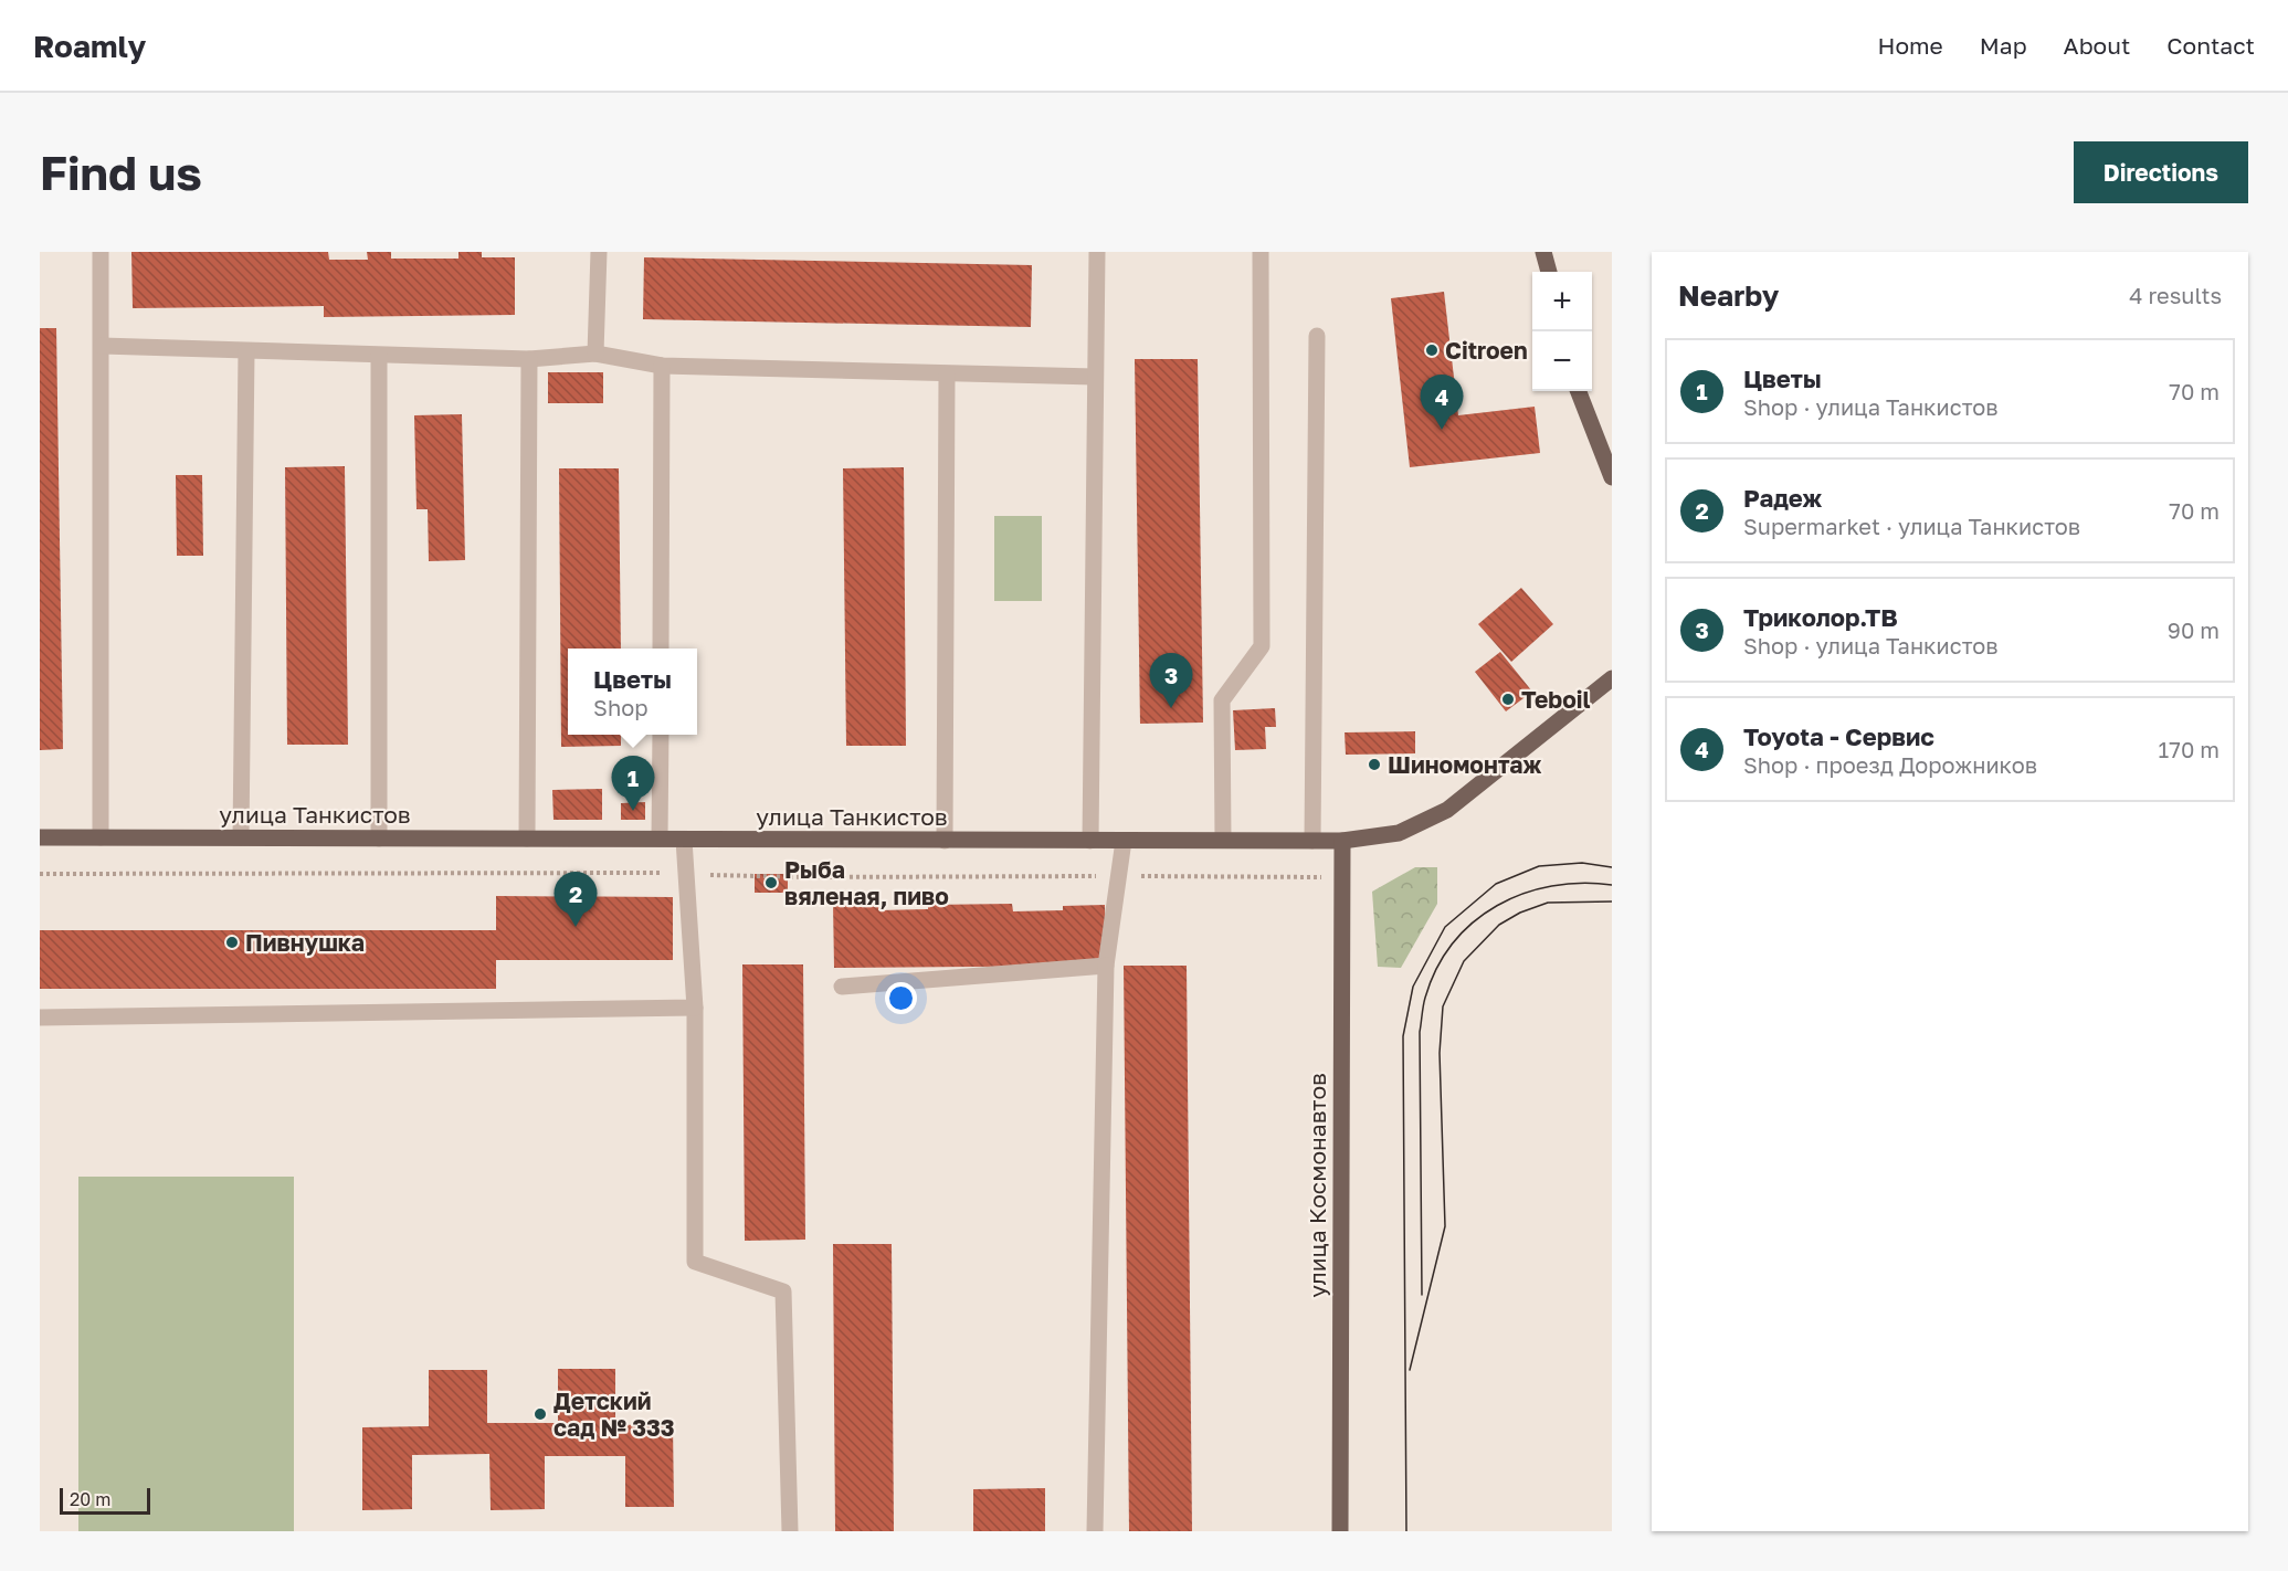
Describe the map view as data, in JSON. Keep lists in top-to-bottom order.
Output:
{
  "streets": {
    "main road": ["улица Танкистов", "улица Космонавтов"]
  },
  "crossings": [
    ["улица Танкистов", "улица Космонавтов"]
  ],
  "places": [
    "Citroen",
    "Teboil",
    "Шиномонтаж",
    "Рыба вяленая, пиво",
    "Пивнушка",
    "Детский сад № 333"
  ],
  "scale_bar": "20 m",
  "page": {
    "header": "Roamly",
    "nav": [
      "Home",
      "Map",
      "About",
      "Contact"
    ],
    "buttons": "Directions",
    "title": "Find us",
    "heading": ["Nearby", "4 results"],
    "map_buttons": ["+", "−"],
    "list": [
      {
        "mark": "1",
        "name": "Цветы",
        "note": "Shop · улица Танкистов",
        "value": "70 m"
      },
      {
        "mark": "2",
        "name": "Радеж",
        "note": "Supermarket · улица Танкистов",
        "value": "70 m"
      },
      {
        "mark": "3",
        "name": "Триколор.ТВ",
        "note": "Shop · улица Танкистов",
        "value": "90 m"
      },
      {
        "mark": "4",
        "name": "Toyota - Сервис",
        "note": "Shop · проезд Дорожников",
        "value": "170 m"
      }
    ],
    "pins": [
      "4",
      "3",
      "1",
      "2"
    ],
    "popup": ["Цветы", "Shop"],
    "scale": "20 m"
  }
}
